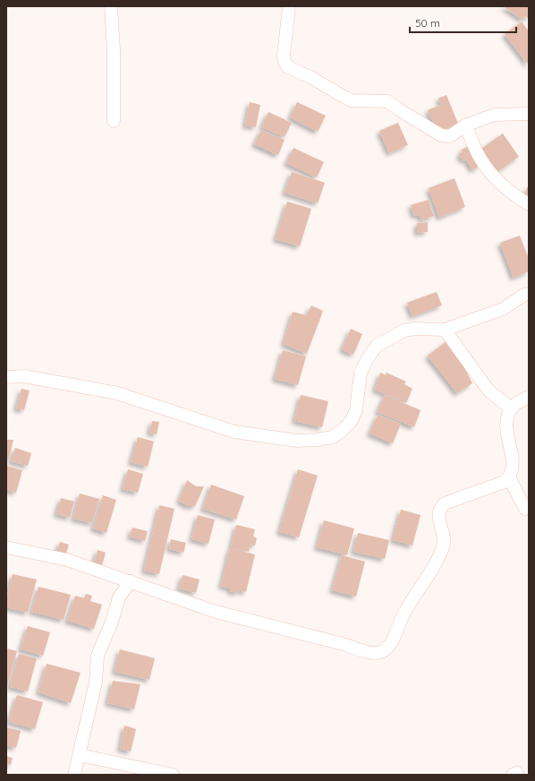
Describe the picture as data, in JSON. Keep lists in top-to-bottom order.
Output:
{
  "scale_bar": "50 m"
}
